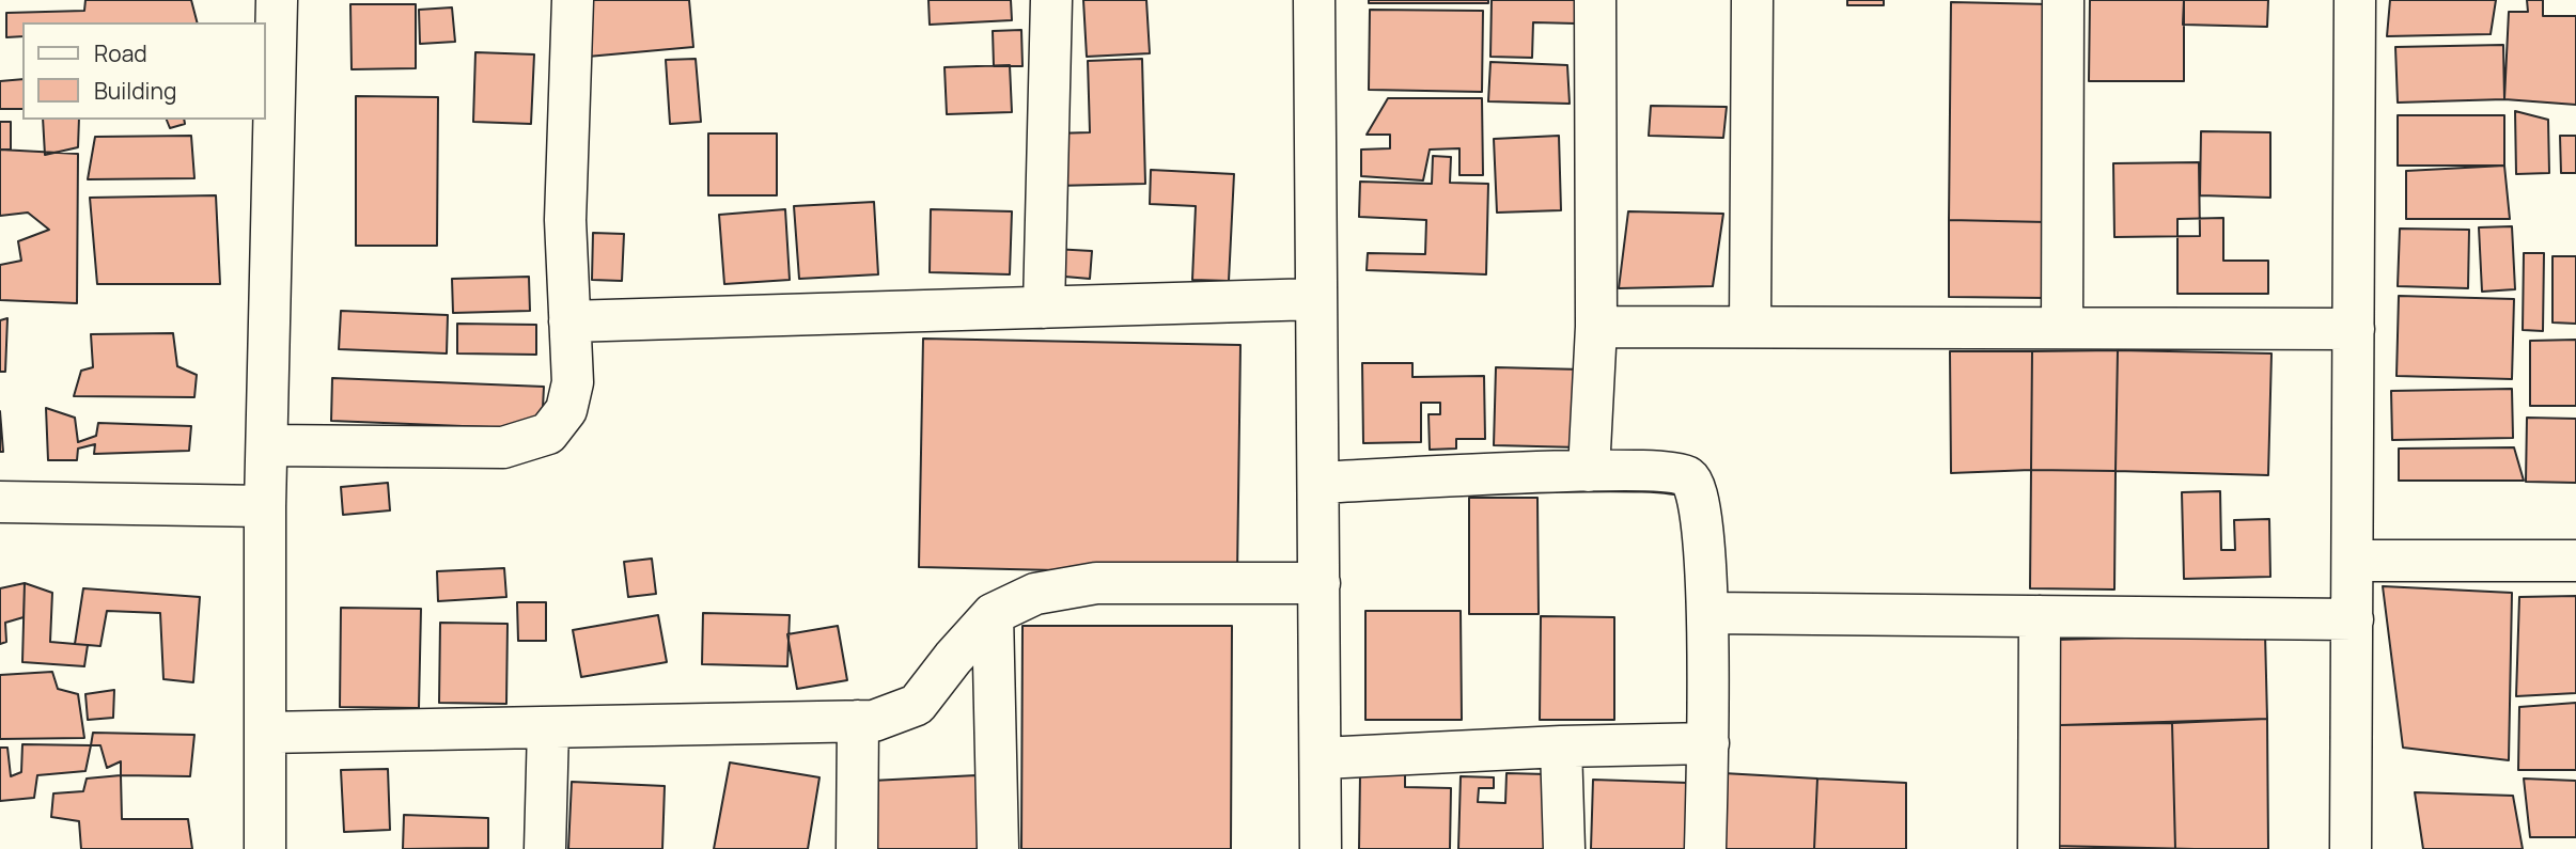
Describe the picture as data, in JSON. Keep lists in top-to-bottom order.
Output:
{
  "legend": ["Road", "Building"]
}
